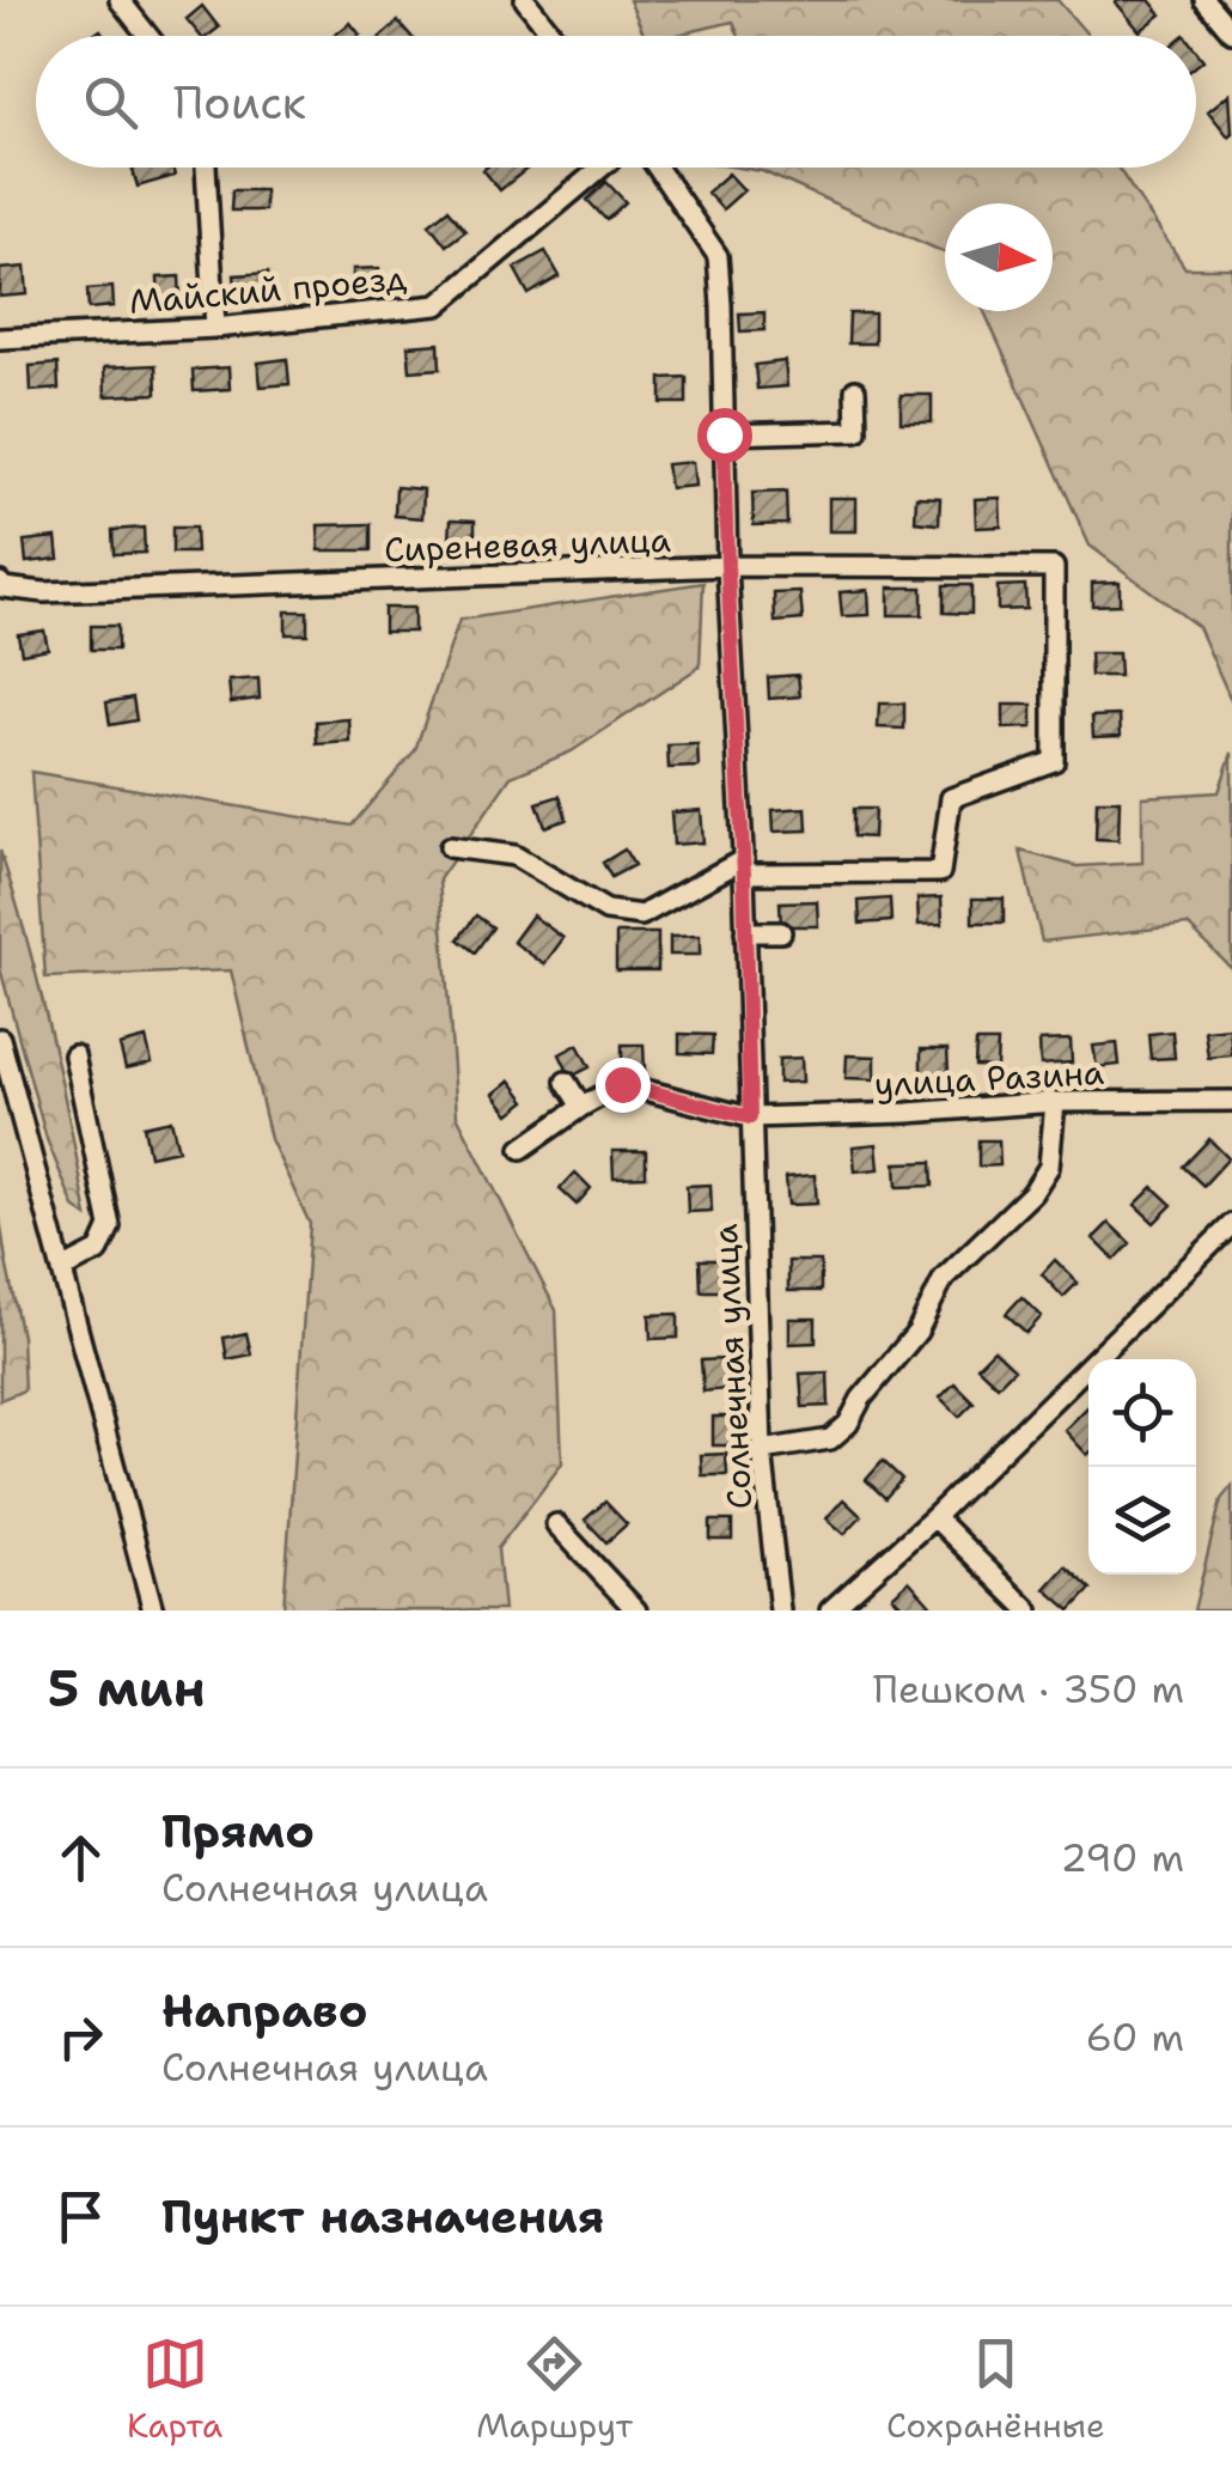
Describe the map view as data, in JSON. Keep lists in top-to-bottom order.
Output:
{
  "streets": {
    "street": [
      "Майский проезд",
      "Сиреневая улица",
      "улица Разина",
      "Солнечная улица"
    ]
  },
  "crossings": [
    ["Сиреневая улица", "Солнечная улица"],
    ["улица Разина", "Солнечная улица"]
  ],
  "north": "right",
  "page": {
    "search": "Поиск",
    "heading": ["5 мин", "Пешком · 350 m"],
    "list": [
      ["Прямо", "Солнечная улица", "290 m"],
      ["Направо", "Солнечная улица", "60 m"],
      "Пункт назначения"
    ],
    "nav": ["Карта", "Маршрут", "Сохранённые"]
  }
}
